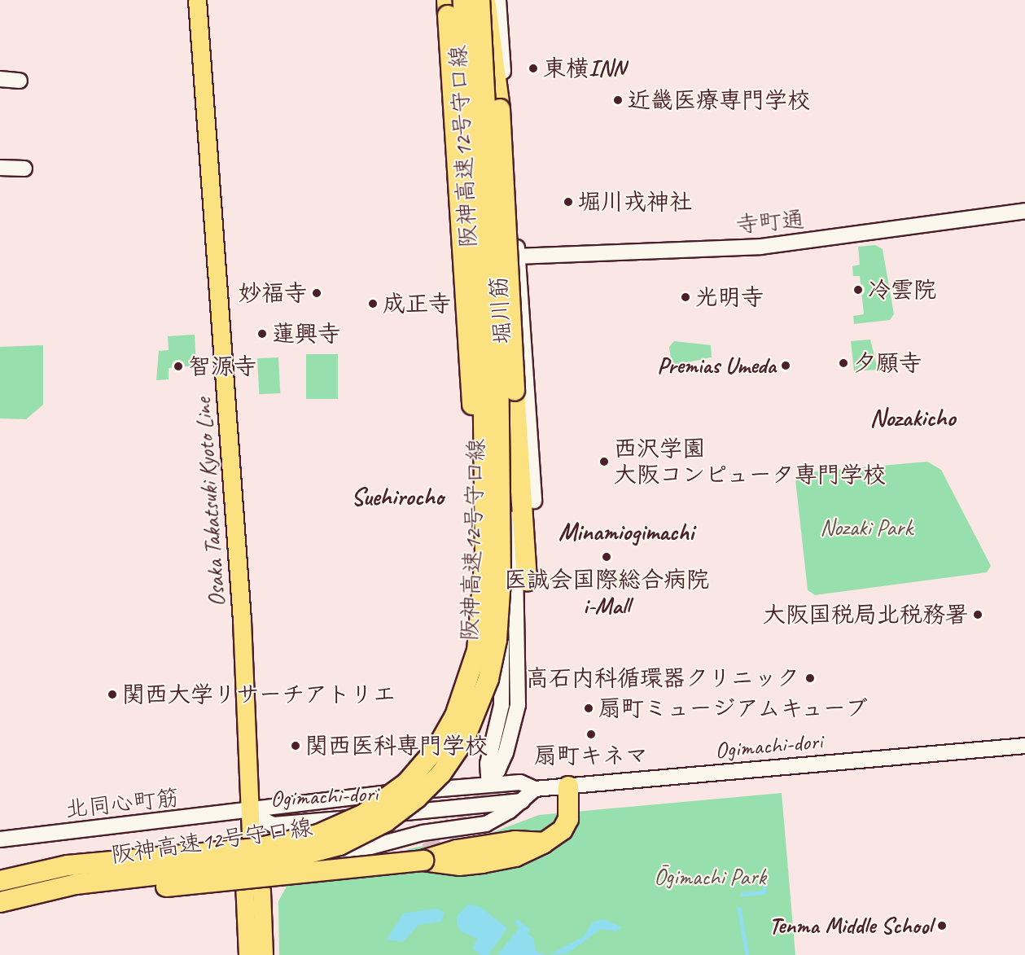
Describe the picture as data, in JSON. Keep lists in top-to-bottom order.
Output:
{
  "streets": {
    "highway": ["阪神高速12号守口線"],
    "main road": ["Osaka Takatsuki Kyoto Line"],
    "street": [
      "寺町通",
      "堀川筋",
      "Ogimachi-dori",
      "北同心町筋"
    ]
  },
  "crossings": [
    ["寺町通", "堀川筋"],
    ["Osaka Takatsuki Kyoto Line", "Ogimachi-dori"],
    ["Osaka Takatsuki Kyoto Line", "北同心町筋"],
    ["Ogimachi-dori", "北同心町筋"]
  ],
  "districts": ["Nozakicho", "Suehirocho", "Minamiogimachi"],
  "parks": ["Nozaki Park", "Ōgimachi Park"],
  "places": [
    "東横INN",
    "近畿医療専門学校",
    "堀川戎神社",
    "冷雲院",
    "妙福寺",
    "光明寺",
    "成正寺",
    "蓮興寺",
    "夕願寺",
    "Premias Umeda",
    "智源寺",
    "西沢学園 大阪コンピュータ専門学校",
    "医誠会国際総合病院 i-Mall",
    "大阪国税局北税務署",
    "高石内科循環器クリニック",
    "関西大学リサーチアトリエ",
    "扇町ミュージアムキューブ",
    "扇町キネマ",
    "関西医科専門学校",
    "Tenma Middle School"
  ]
}
